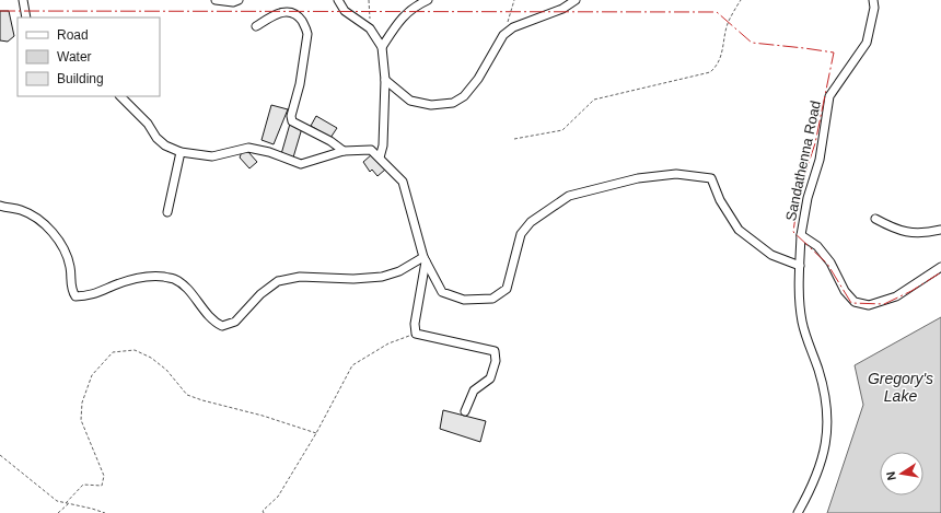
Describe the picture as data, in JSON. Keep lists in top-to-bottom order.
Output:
{
  "streets": {
    "street": ["Sandathenna Road"]
  },
  "water": ["Gregory's Lake"],
  "legend": ["Road", "Water", "Building"],
  "north": "left"
}
